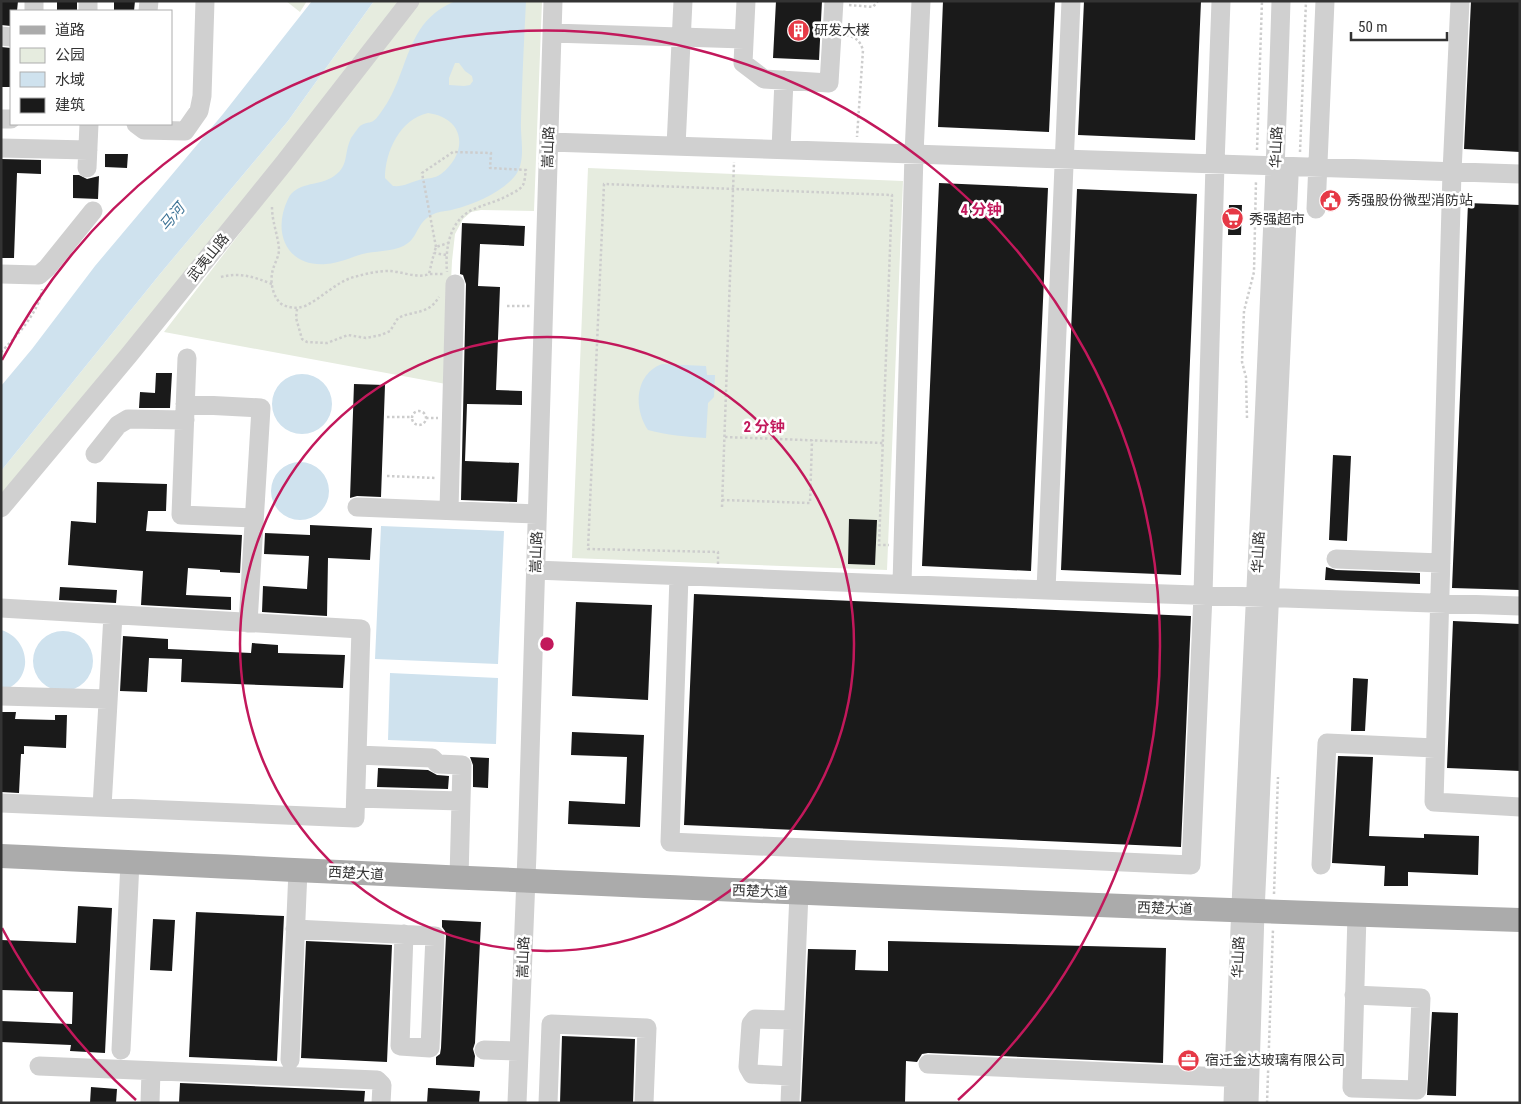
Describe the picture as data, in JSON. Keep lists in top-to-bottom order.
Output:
{
  "streets": {
    "main road": ["西楚大道"],
    "street": ["嵩山路", "华山路", "武夷山路"]
  },
  "crossings": [
    ["嵩山路", "西楚大道"],
    ["华山路", "西楚大道"]
  ],
  "water": ["马河"],
  "places": {
    "building": ["研发大楼"],
    "public building": ["秀强股份微型消防站"],
    "supermarket": ["秀强超市"],
    "office": ["宿迁金达玻璃有限公司"]
  },
  "legend": [
    "道路",
    "公园",
    "水域",
    "建筑"
  ],
  "scale_bar": "50 m",
  "rings": ["4 分钟", "2 分钟"]
}
